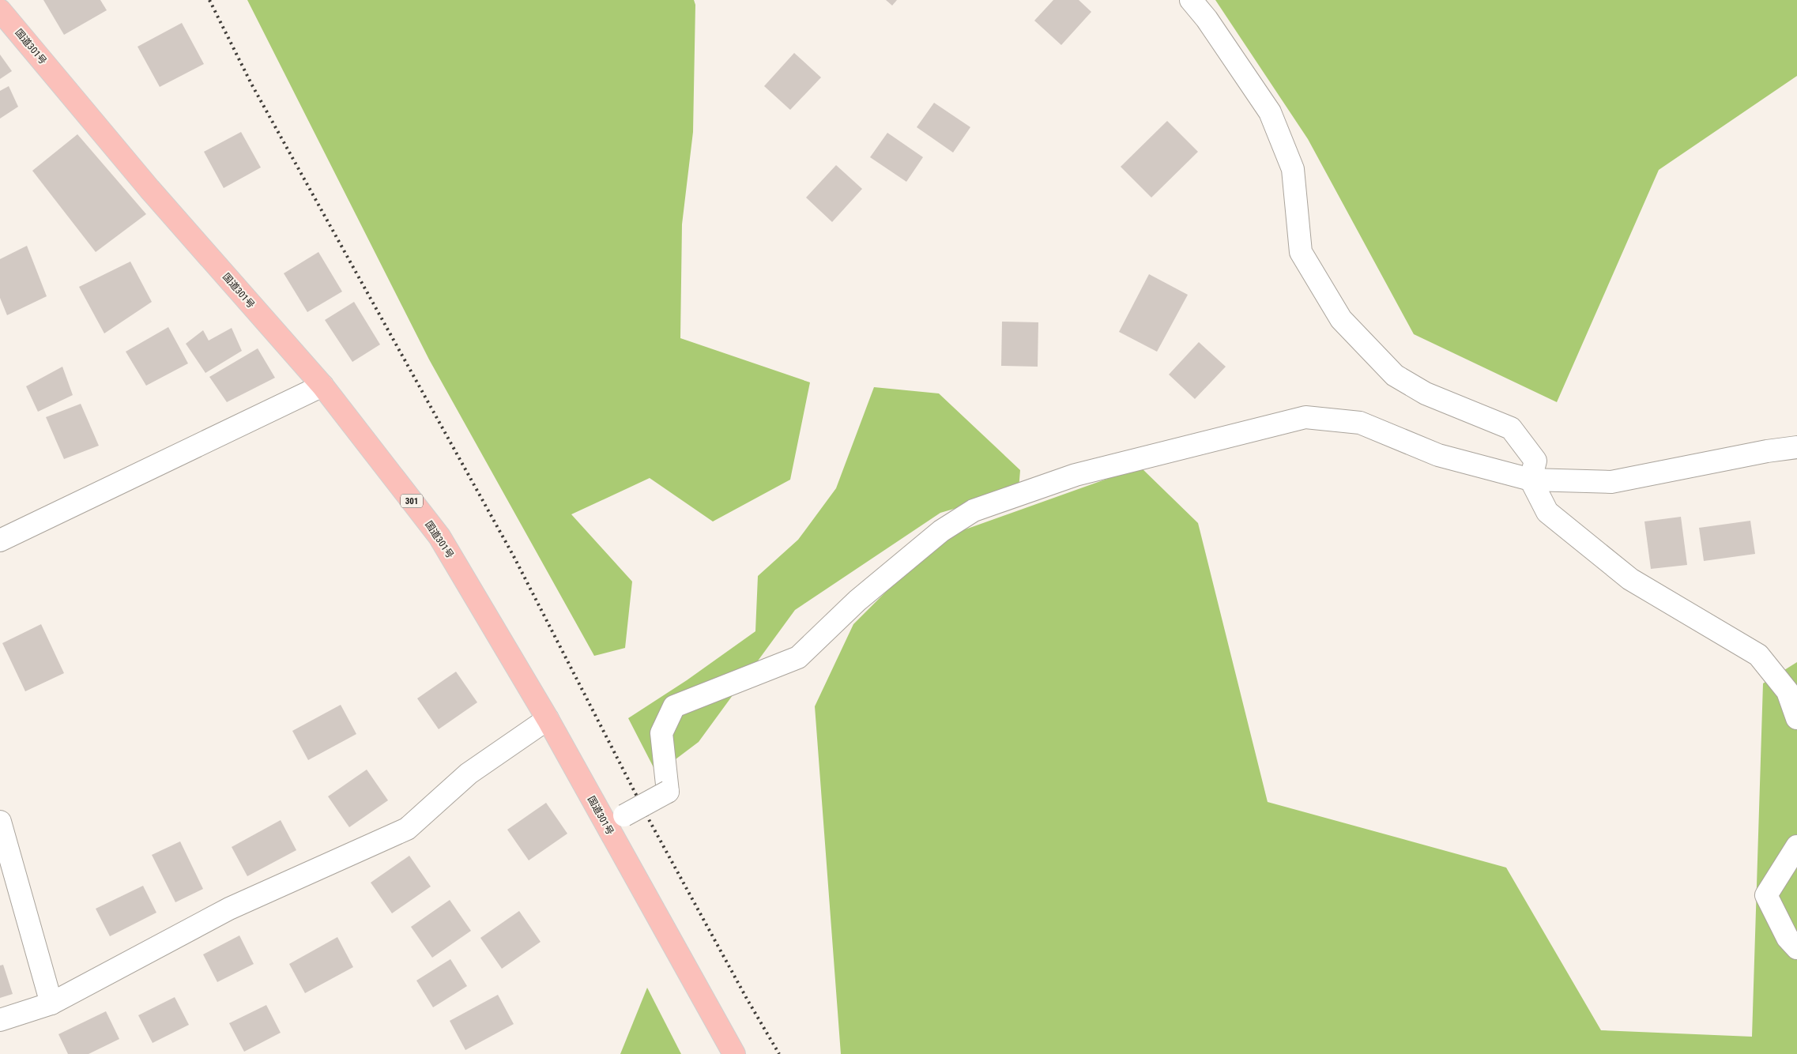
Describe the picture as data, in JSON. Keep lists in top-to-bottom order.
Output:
{
  "streets": {
    "highway": ["国道301号", "301"]
  }
}
